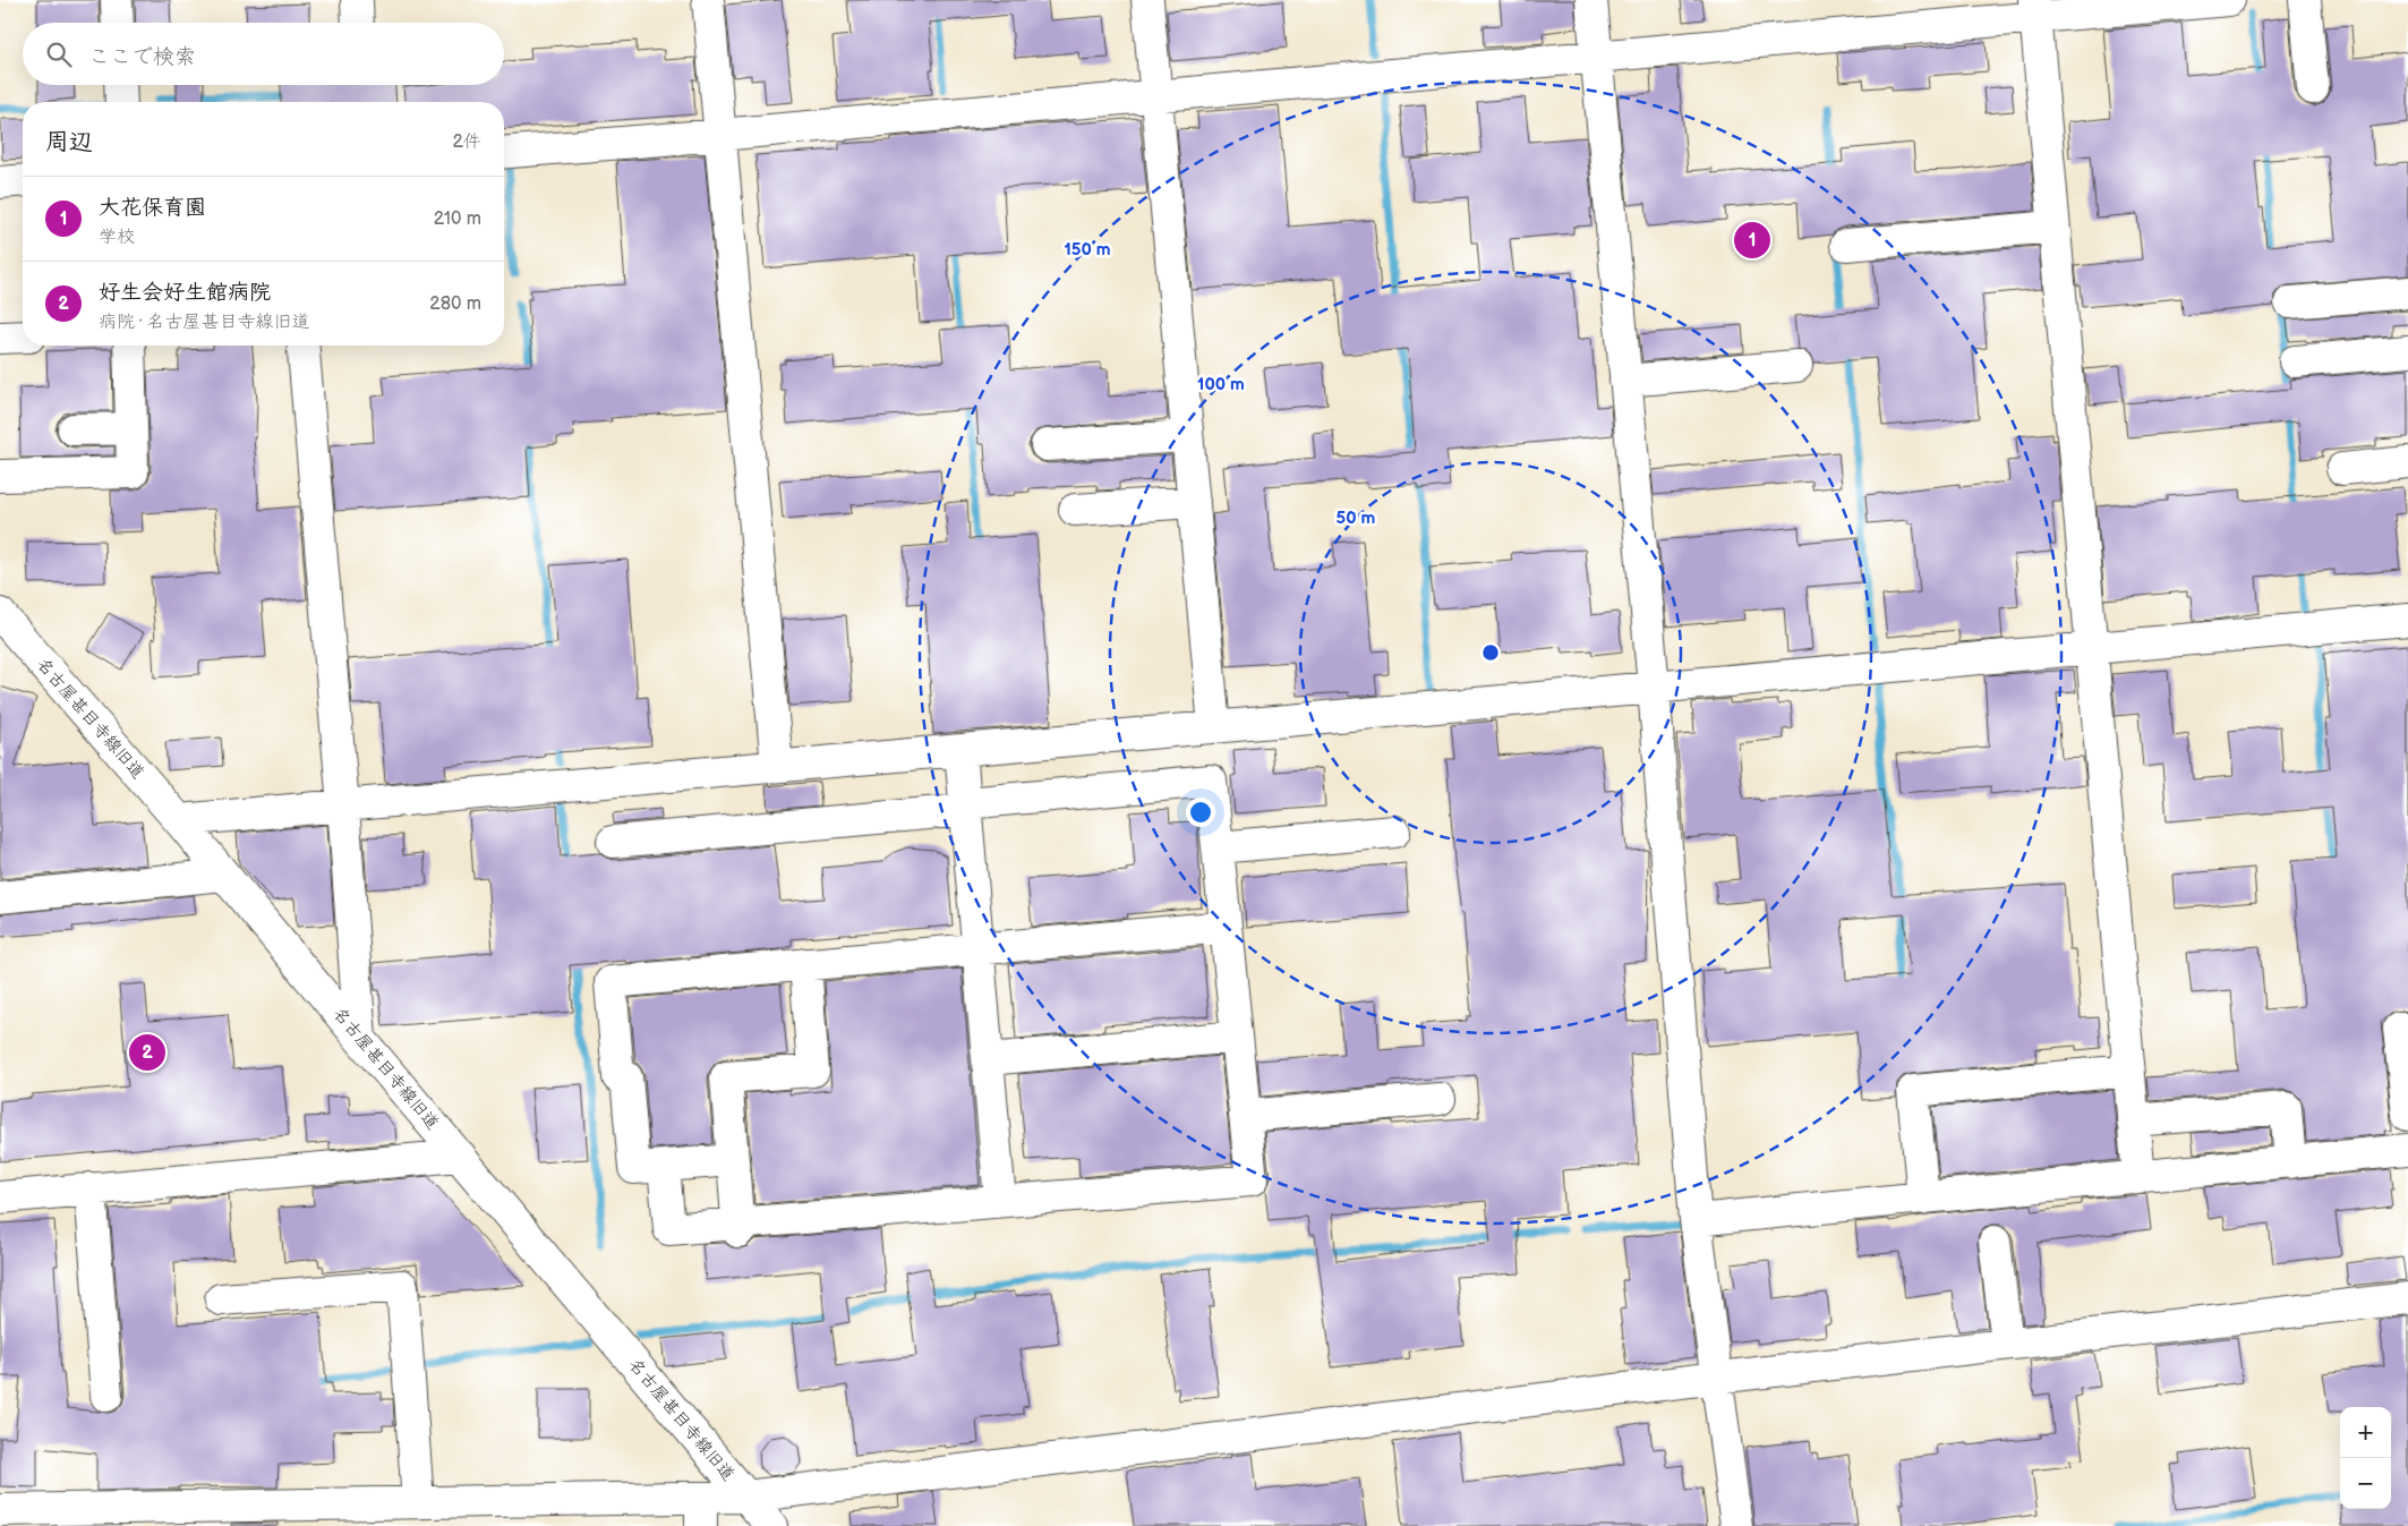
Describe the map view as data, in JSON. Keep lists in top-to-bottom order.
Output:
{
  "streets": {
    "street": ["名古屋甚目寺線旧道"]
  },
  "page": {
    "search": "ここで検索",
    "heading": ["周辺", "2件"],
    "list": [
      {
        "mark": "1",
        "name": "大花保育園",
        "note": "学校",
        "value": "210 m"
      },
      {
        "mark": "2",
        "name": "好生会好生館病院",
        "note": "病院 · 名古屋甚目寺線旧道",
        "value": "280 m"
      }
    ],
    "pins": ["1", "2"],
    "map_buttons": ["+", "−"]
  },
  "rings": ["150 m", "100 m", "50 m"]
}
